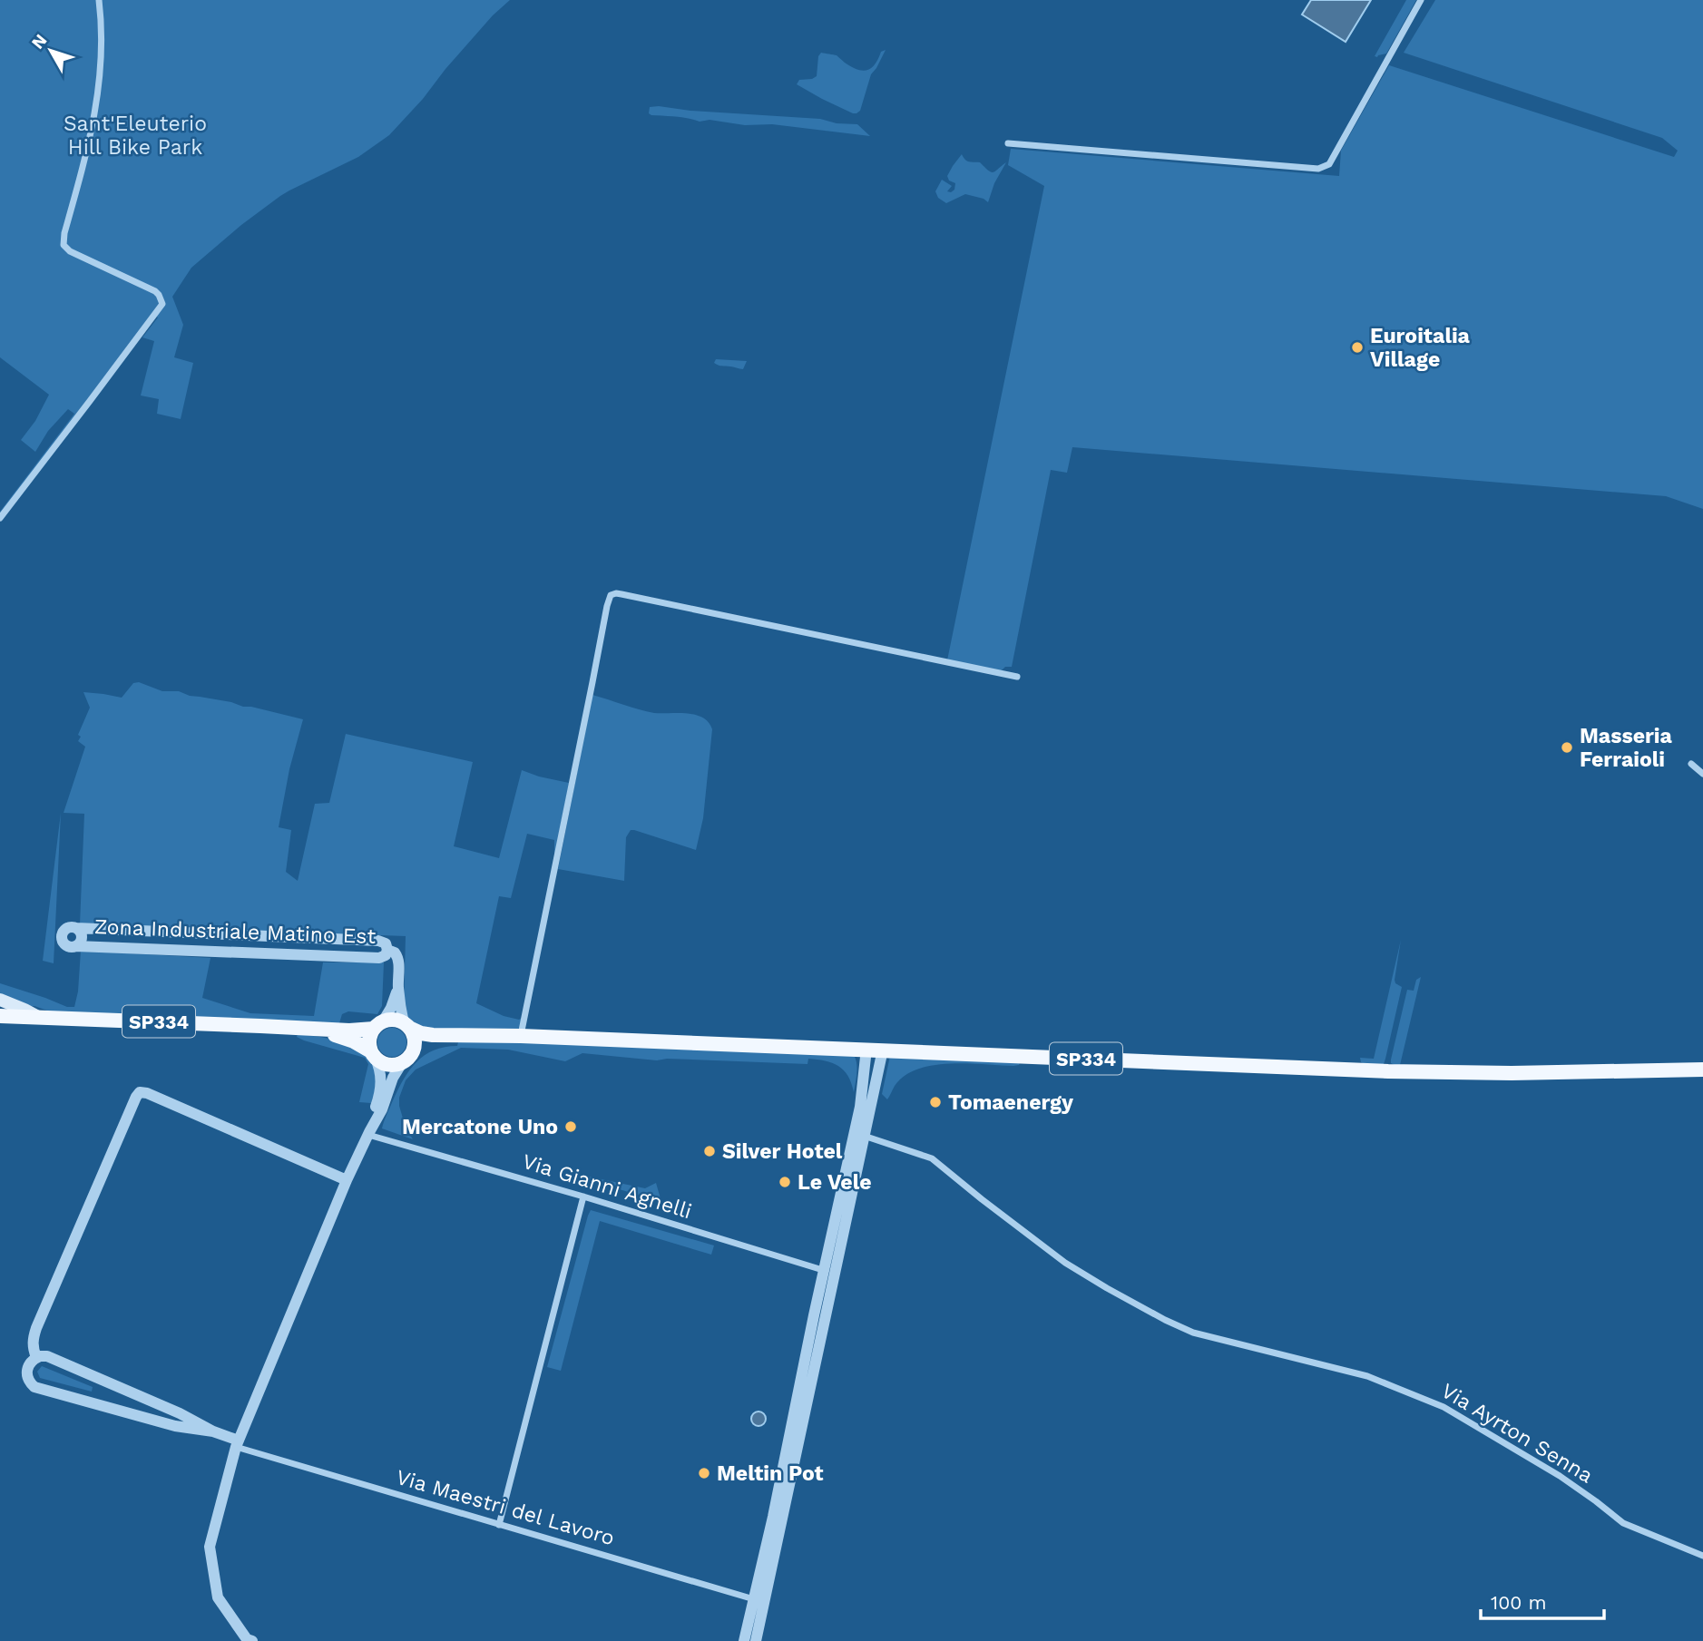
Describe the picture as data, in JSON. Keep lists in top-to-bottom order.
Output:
{
  "streets": {
    "main road": ["SP334"],
    "street": [
      "Zona Industriale Matino Est",
      "Via Gianni Agnelli",
      "Via Ayrton Senna",
      "Via Maestri del Lavoro"
    ]
  },
  "crossings": [
    ["Zona Industriale Matino Est", "SP334"]
  ],
  "parks": ["Sant'Eleuterio Hill Bike Park"],
  "places": [
    "Euroitalia Village",
    "Masseria Ferraioli",
    "Tomaenergy",
    "Mercatone Uno",
    "Silver Hotel",
    "Le Vele",
    "Meltin Pot"
  ],
  "scale_bar": "100 m",
  "north": "top left"
}
